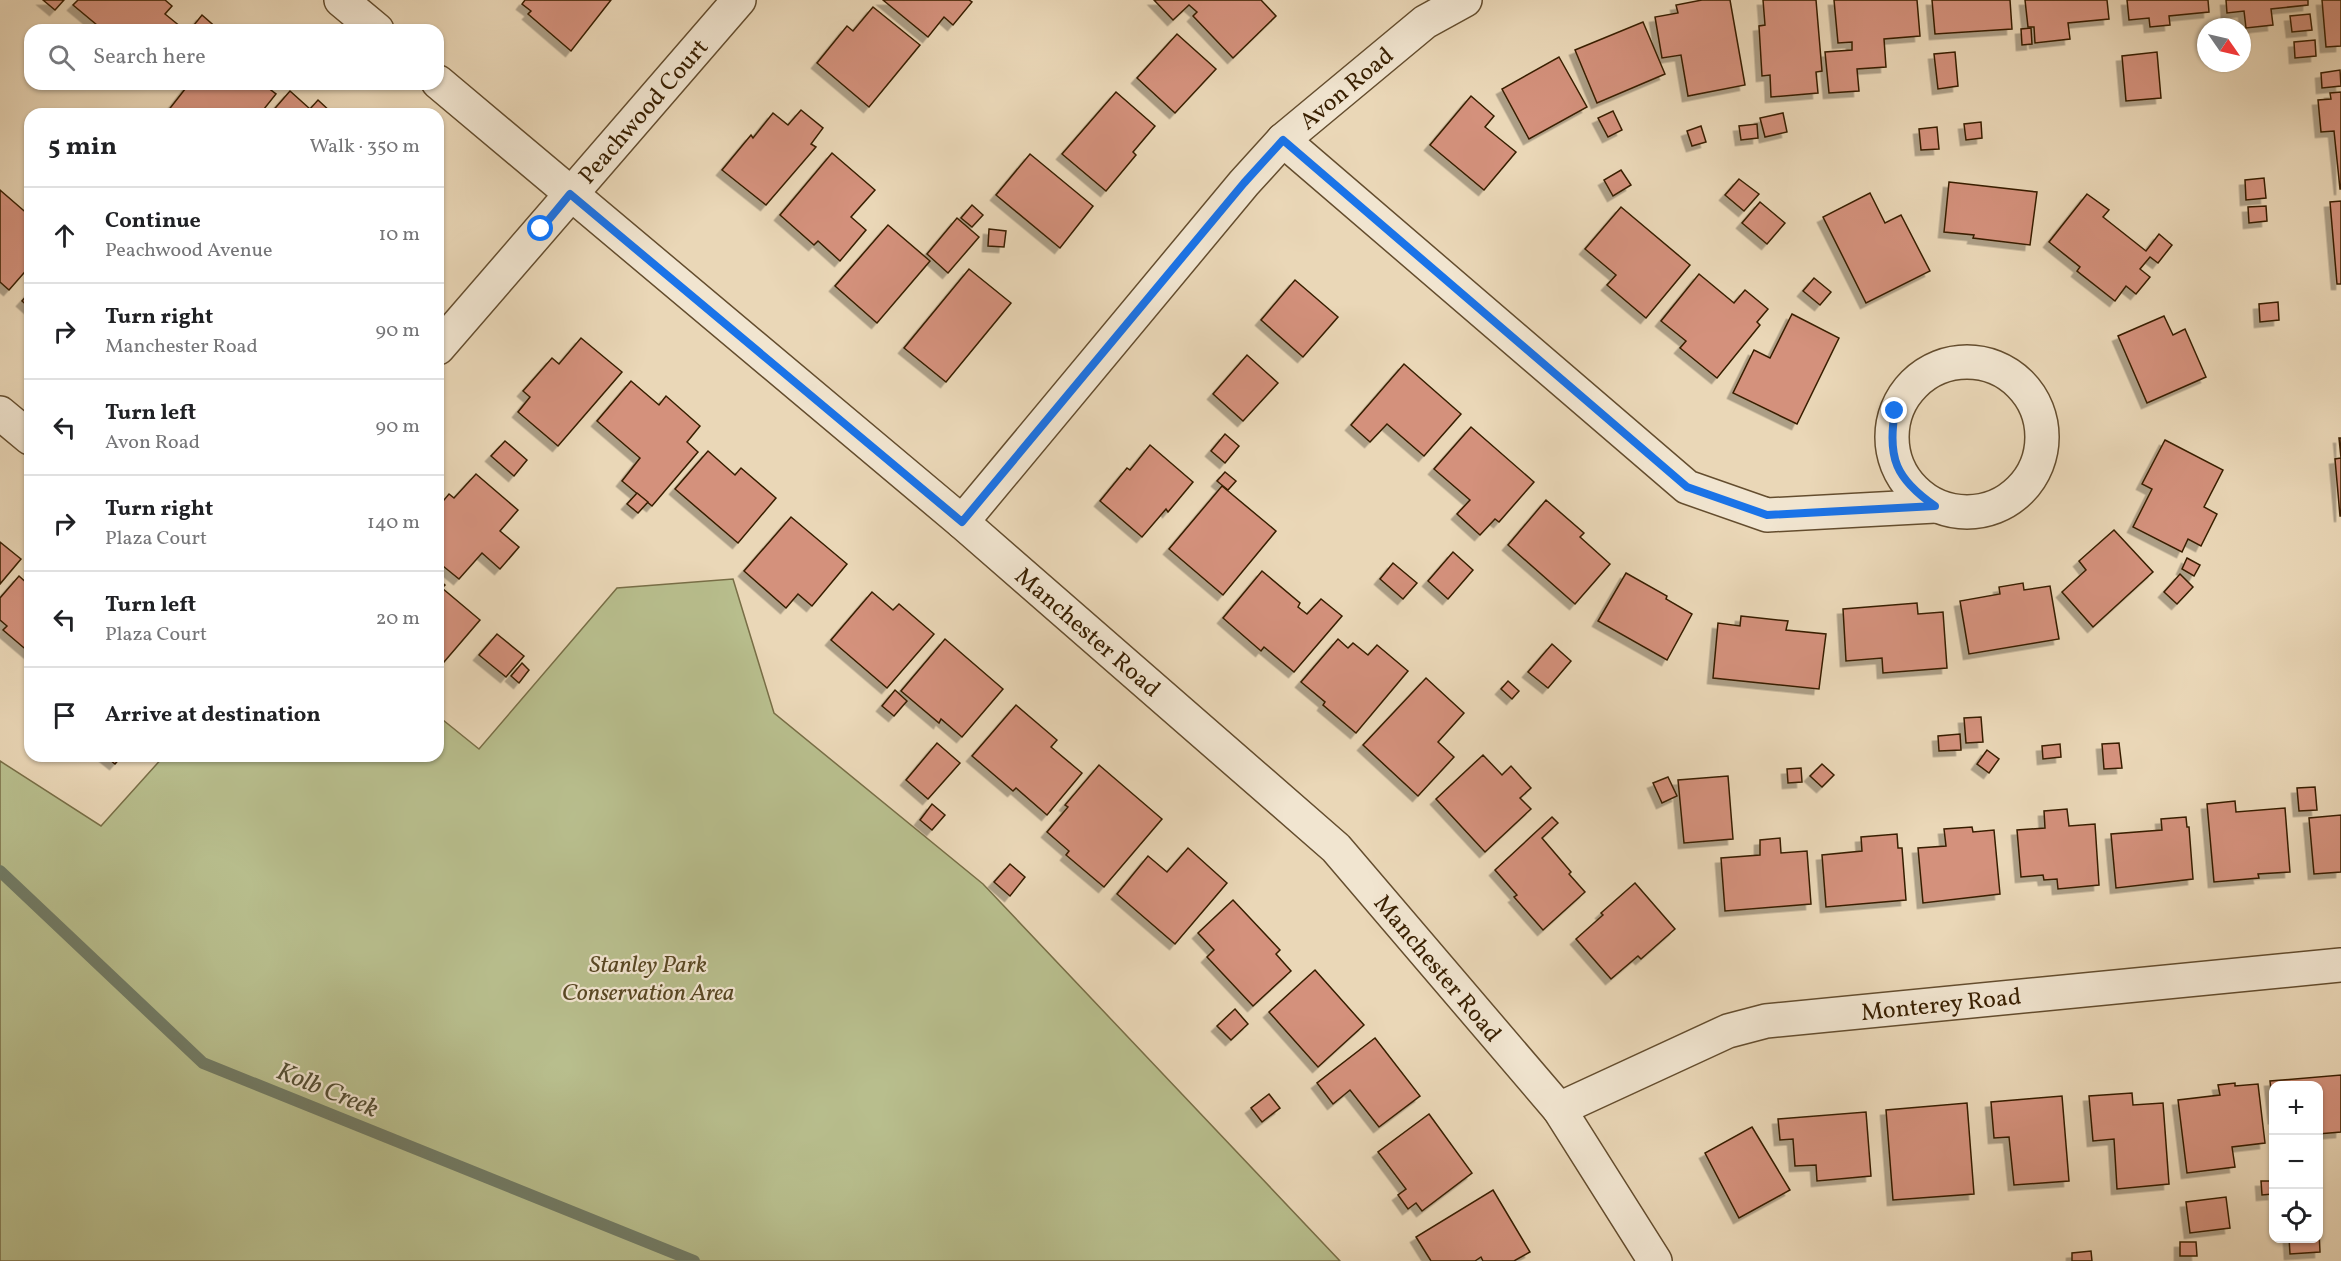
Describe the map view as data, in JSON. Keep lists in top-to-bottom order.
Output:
{
  "streets": {
    "street": [
      "Avon Road",
      "Peachwood Court",
      "Manchester Road",
      "Monterey Road"
    ]
  },
  "crossings": [
    ["Avon Road", "Manchester Road"],
    ["Peachwood Court", "Manchester Road"],
    ["Manchester Road", "Monterey Road"]
  ],
  "water": ["Kolb Creek"],
  "parks": ["Stanley Park Conservation Area"],
  "north": "bottom right",
  "page": {
    "search": "Search here",
    "heading": ["5 min", "Walk · 350 m"],
    "list": [
      ["Continue", "Peachwood Avenue", "10 m"],
      ["Turn right", "Manchester Road", "90 m"],
      ["Turn left", "Avon Road", "90 m"],
      ["Turn right", "Plaza Court", "140 m"],
      ["Turn left", "Plaza Court", "20 m"],
      "Arrive at destination"
    ],
    "map_buttons": ["+", "−"]
  }
}
